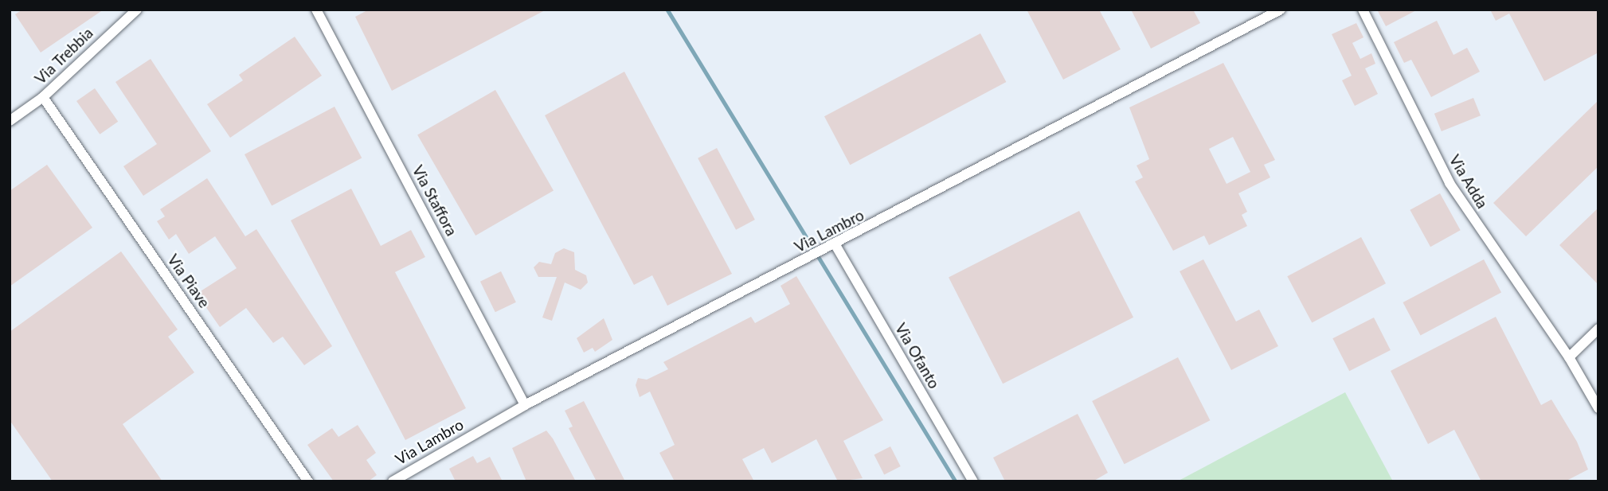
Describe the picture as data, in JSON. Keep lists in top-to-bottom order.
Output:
{
  "streets": {
    "street": [
      "Via Trebbia",
      "Via Adda",
      "Via Staffora",
      "Via Lambro",
      "Via Piave",
      "Via Ofanto"
    ]
  },
  "crossings": [
    ["Via Trebbia", "Via Piave"],
    ["Via Staffora", "Via Lambro"],
    ["Via Lambro", "Via Ofanto"]
  ]
}
